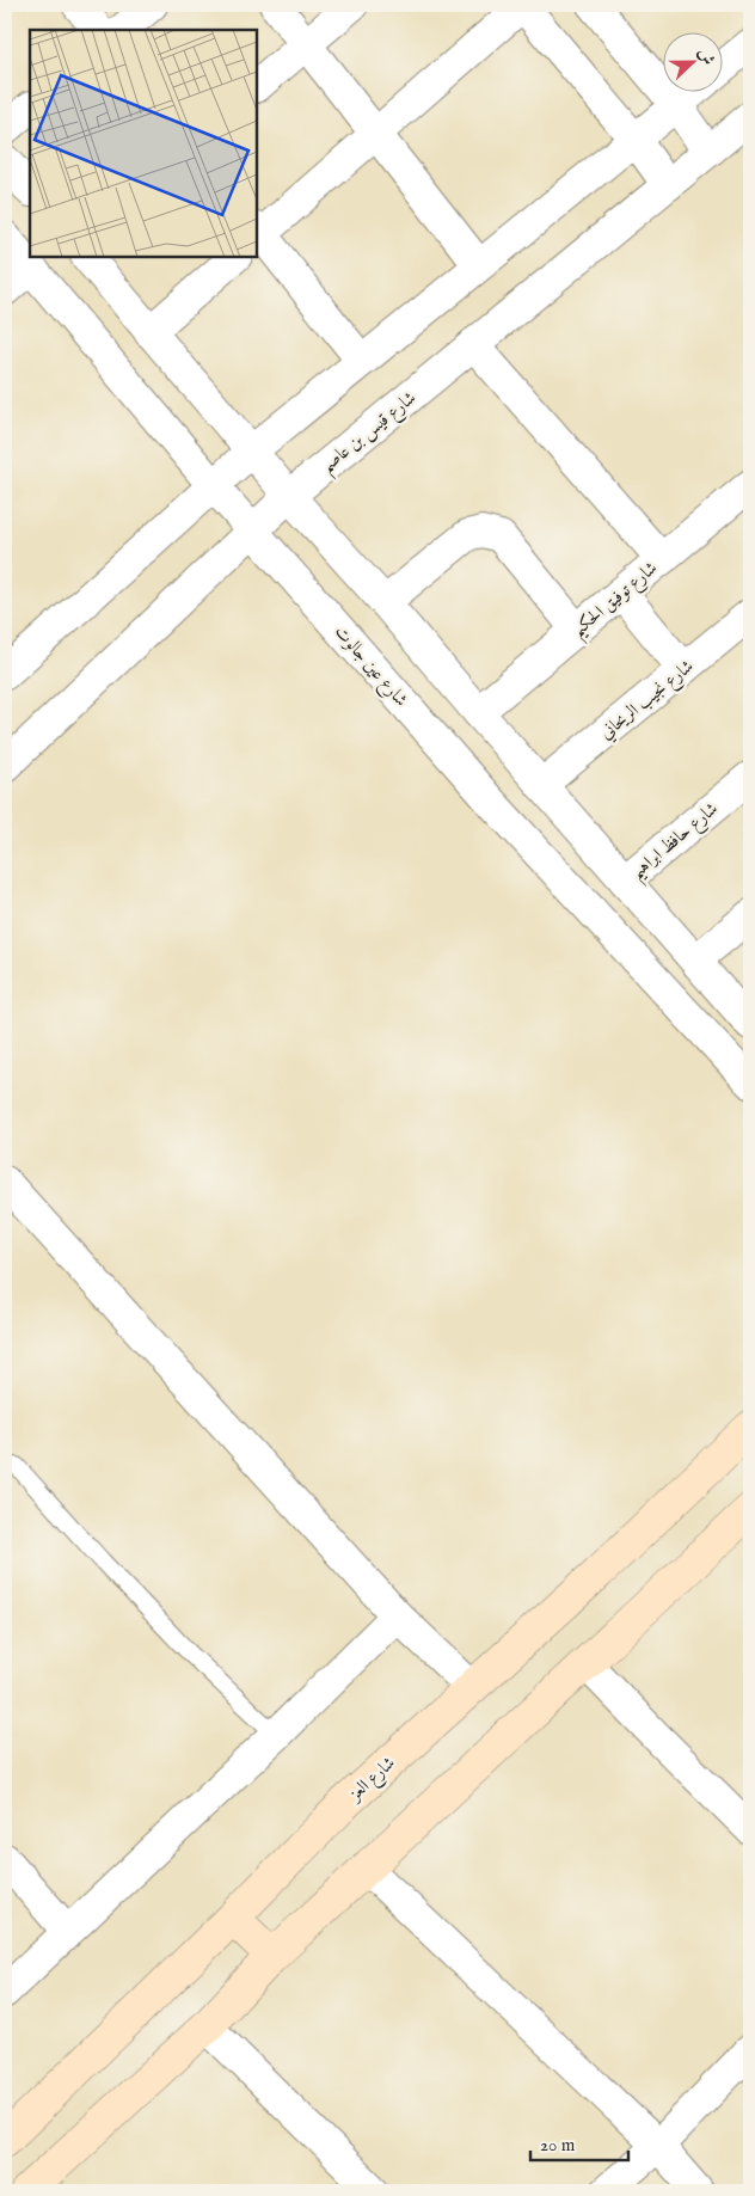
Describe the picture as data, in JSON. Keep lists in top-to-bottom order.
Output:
{
  "streets": {
    "main road": ["شارع العز"],
    "street": [
      "شارع قيس بن عاصم",
      "شارع توفيق الحكيم",
      "شارع عين جالوت",
      "شارع نجيب الريحاني",
      "شارع حافظ ابراهيم"
    ]
  },
  "crossings": [
    ["شارع قيس بن عاصم", "شارع عين جالوت"]
  ],
  "scale_bar": "20 m",
  "north": "right"
}
